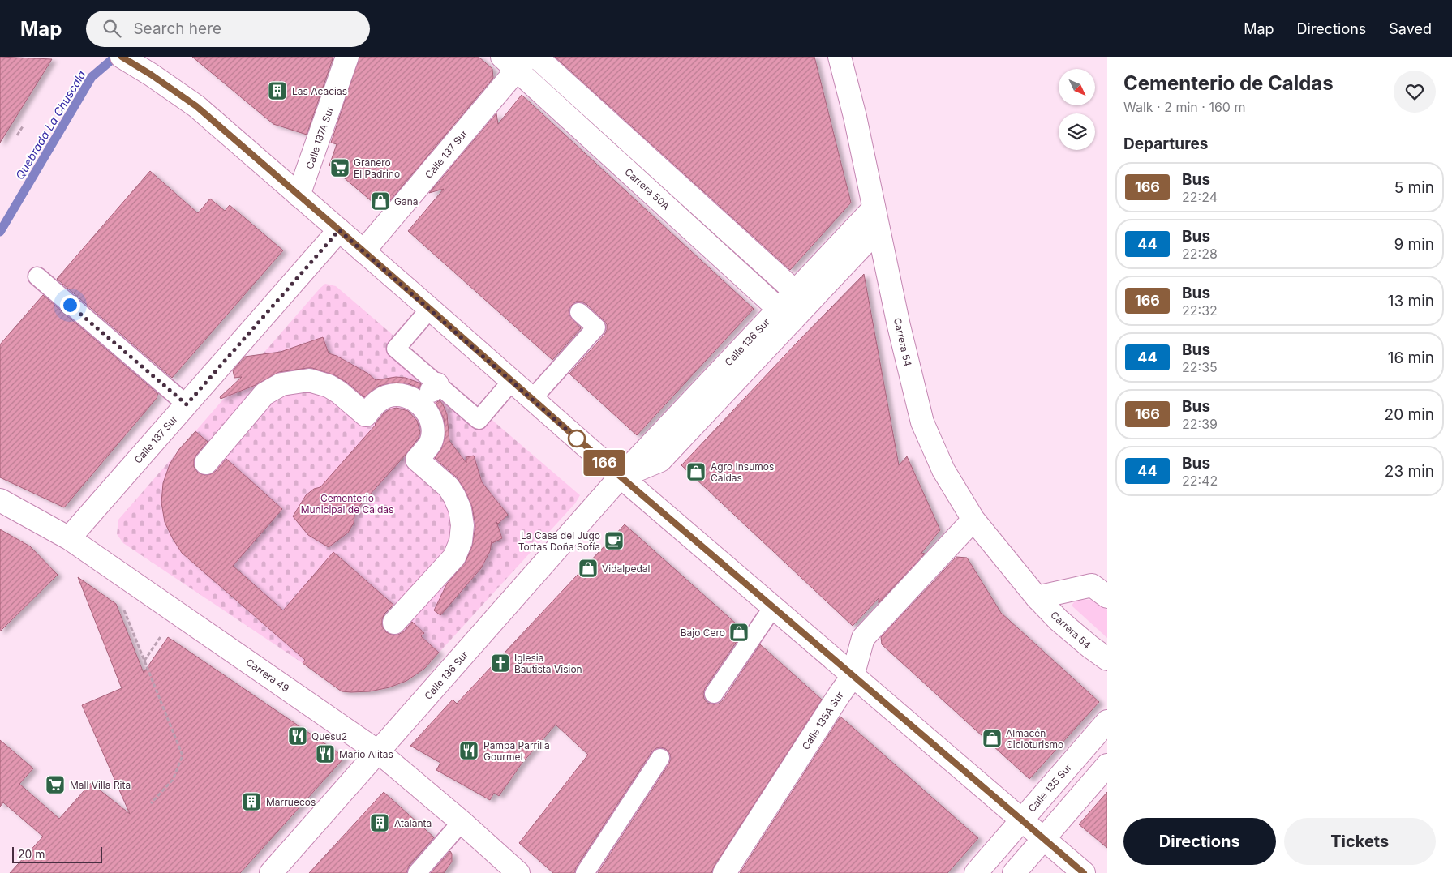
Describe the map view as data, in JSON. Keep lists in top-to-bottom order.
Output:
{
  "streets": {
    "street": [
      "Calle 137A Sur",
      "Calle 137 Sur",
      "Carrera 50A",
      "Calle 136 Sur",
      "Carrera 54",
      "Carrera 49",
      "Calle 135A Sur",
      "Calle 135 Sur"
    ]
  },
  "crossings": [
    ["Calle 137 Sur", "Carrera 50A"],
    ["Calle 137 Sur", "Carrera 49"],
    ["Carrera 50A", "Calle 136 Sur"],
    ["Calle 136 Sur", "Carrera 54"],
    ["Calle 136 Sur", "Carrera 49"],
    ["Carrera 54", "Calle 135A Sur"]
  ],
  "water": ["Quebrada La Chuscala"],
  "parks": ["Cementerio Municipal de Caldas"],
  "places": {
    "building": ["Las Acacias", "Marruecos", "Atalanta"],
    "supermarket": ["Granero El Padrino", "Mall Villa Rita"],
    "shop": [
      "Gana",
      "Agro Insumos Caldas",
      "Vidalpedal",
      "Bajo Cero",
      "Almacén Cicloturismo"
    ],
    "cafe": ["La Casa del Jugo Tortas Doña Sofía"],
    "church": ["Iglesia Bautista Vision"],
    "restaurant": ["Quesu2", "Pampa Parrilla Gourmet", "Mario Alitas"]
  },
  "lines": ["bus line 166"],
  "scale_bar": "20 m",
  "north": "bottom right",
  "page": {
    "header": "Map",
    "search": "Search here",
    "nav": ["Map", "Directions", "Saved"],
    "on_map": "166",
    "heading": [
      ["Cementerio de Caldas", "Walk · 2 min · 160 m"],
      "Departures"
    ],
    "list": [
      {
        "mark": "166",
        "name": "Bus",
        "note": "22:24",
        "value": "5 min"
      },
      {
        "mark": "44",
        "name": "Bus",
        "note": "22:28",
        "value": "9 min"
      },
      {
        "mark": "166",
        "name": "Bus",
        "note": "22:32",
        "value": "13 min"
      },
      {
        "mark": "44",
        "name": "Bus",
        "note": "22:35",
        "value": "16 min"
      },
      {
        "mark": "166",
        "name": "Bus",
        "note": "22:39",
        "value": "20 min"
      },
      {
        "mark": "44",
        "name": "Bus",
        "note": "22:42",
        "value": "23 min"
      }
    ],
    "buttons": ["Directions", "Tickets"],
    "scale": "20 m"
  }
}
